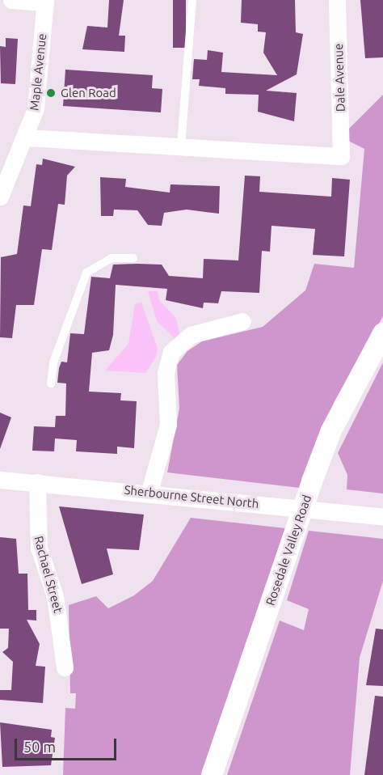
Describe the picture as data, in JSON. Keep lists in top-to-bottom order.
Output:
{
  "streets": {
    "street": [
      "Maple Avenue",
      "Dale Avenue",
      "Sherbourne Street North",
      "Rosedale Valley Road",
      "Rachael Street"
    ]
  },
  "crossings": [
    ["Sherbourne Street North", "Rachael Street"]
  ],
  "places": ["Glen Road"],
  "scale_bar": "50 m"
}
